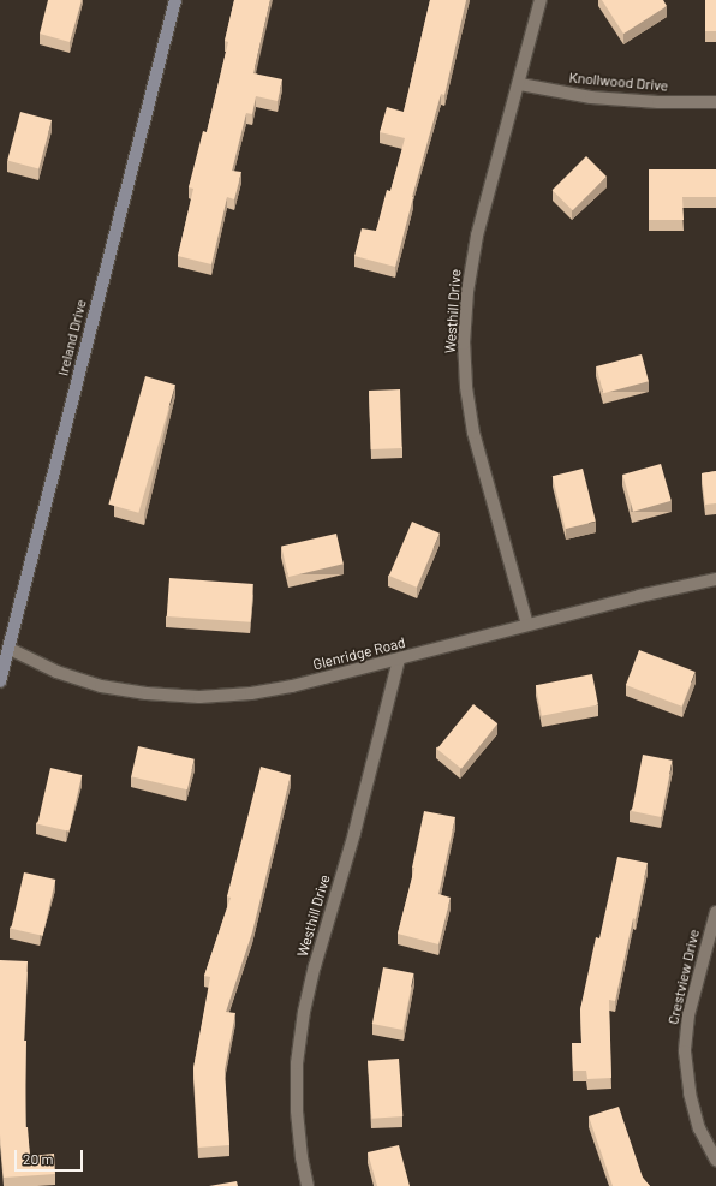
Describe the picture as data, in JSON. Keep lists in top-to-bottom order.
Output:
{
  "streets": {
    "main road": ["Ireland Drive"],
    "street": [
      "Knollwood Drive",
      "Westhill Drive",
      "Glenridge Road",
      "Crestview Drive"
    ]
  },
  "crossings": [
    ["Knollwood Drive", "Westhill Drive"],
    ["Westhill Drive", "Glenridge Road"],
    ["Ireland Drive", "Glenridge Road"]
  ],
  "scale_bar": "20 m"
}
